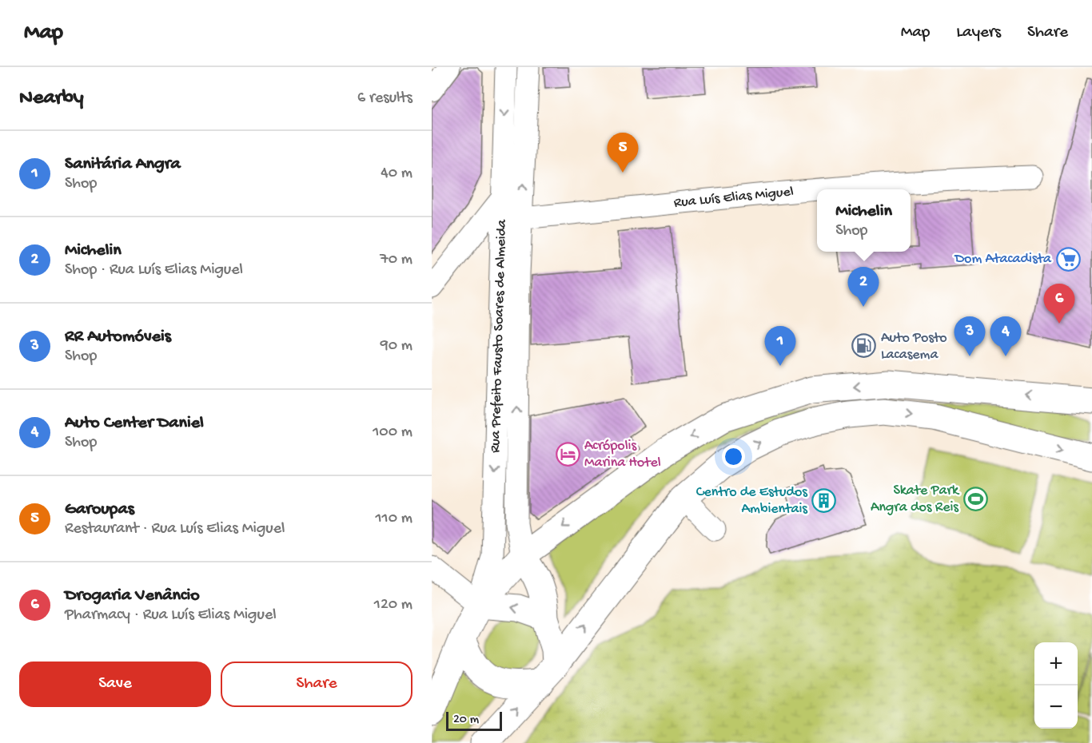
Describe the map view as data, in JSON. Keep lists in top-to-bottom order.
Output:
{
  "streets": {
    "street": ["Rua Luís Elias Miguel", "Rua Prefeito Fausto Soares de Almeida"]
  },
  "crossings": [
    ["Rua Luís Elias Miguel", "Rua Prefeito Fausto Soares de Almeida"]
  ],
  "places": {
    "supermarket": ["Dom Atacadista"],
    "fuel station": ["Auto Posto Lacasema"],
    "hotel": ["Acrópolis Marina Hotel"],
    "sports": ["Skate Park Angra dos Reis"],
    "building": ["Centro de Estudos Ambientais"]
  },
  "scale_bar": "20 m",
  "page": {
    "header": "Map",
    "nav": ["Map", "Layers", "Share"],
    "heading": ["Nearby", "6 results"],
    "list": [
      {
        "mark": "1",
        "name": "Sanitária Angra",
        "note": "Shop",
        "value": "40 m"
      },
      {
        "mark": "2",
        "name": "Michelin",
        "note": "Shop · Rua Luís Elias Miguel",
        "value": "70 m"
      },
      {
        "mark": "3",
        "name": "RR Automóveis",
        "note": "Shop",
        "value": "90 m"
      },
      {
        "mark": "4",
        "name": "Auto Center Daniel",
        "note": "Shop",
        "value": "100 m"
      },
      {
        "mark": "5",
        "name": "Garoupas",
        "note": "Restaurant · Rua Luís Elias Miguel",
        "value": "110 m"
      },
      {
        "mark": "6",
        "name": "Drogaria Venâncio",
        "note": "Pharmacy · Rua Luís Elias Miguel",
        "value": "120 m"
      }
    ],
    "pins": [
      "5",
      "2",
      "6",
      "3",
      "4",
      "1"
    ],
    "popup": ["Michelin", "Shop"],
    "map_buttons": ["+", "−"],
    "buttons": ["Save", "Share"],
    "scale": "20 m"
  }
}
